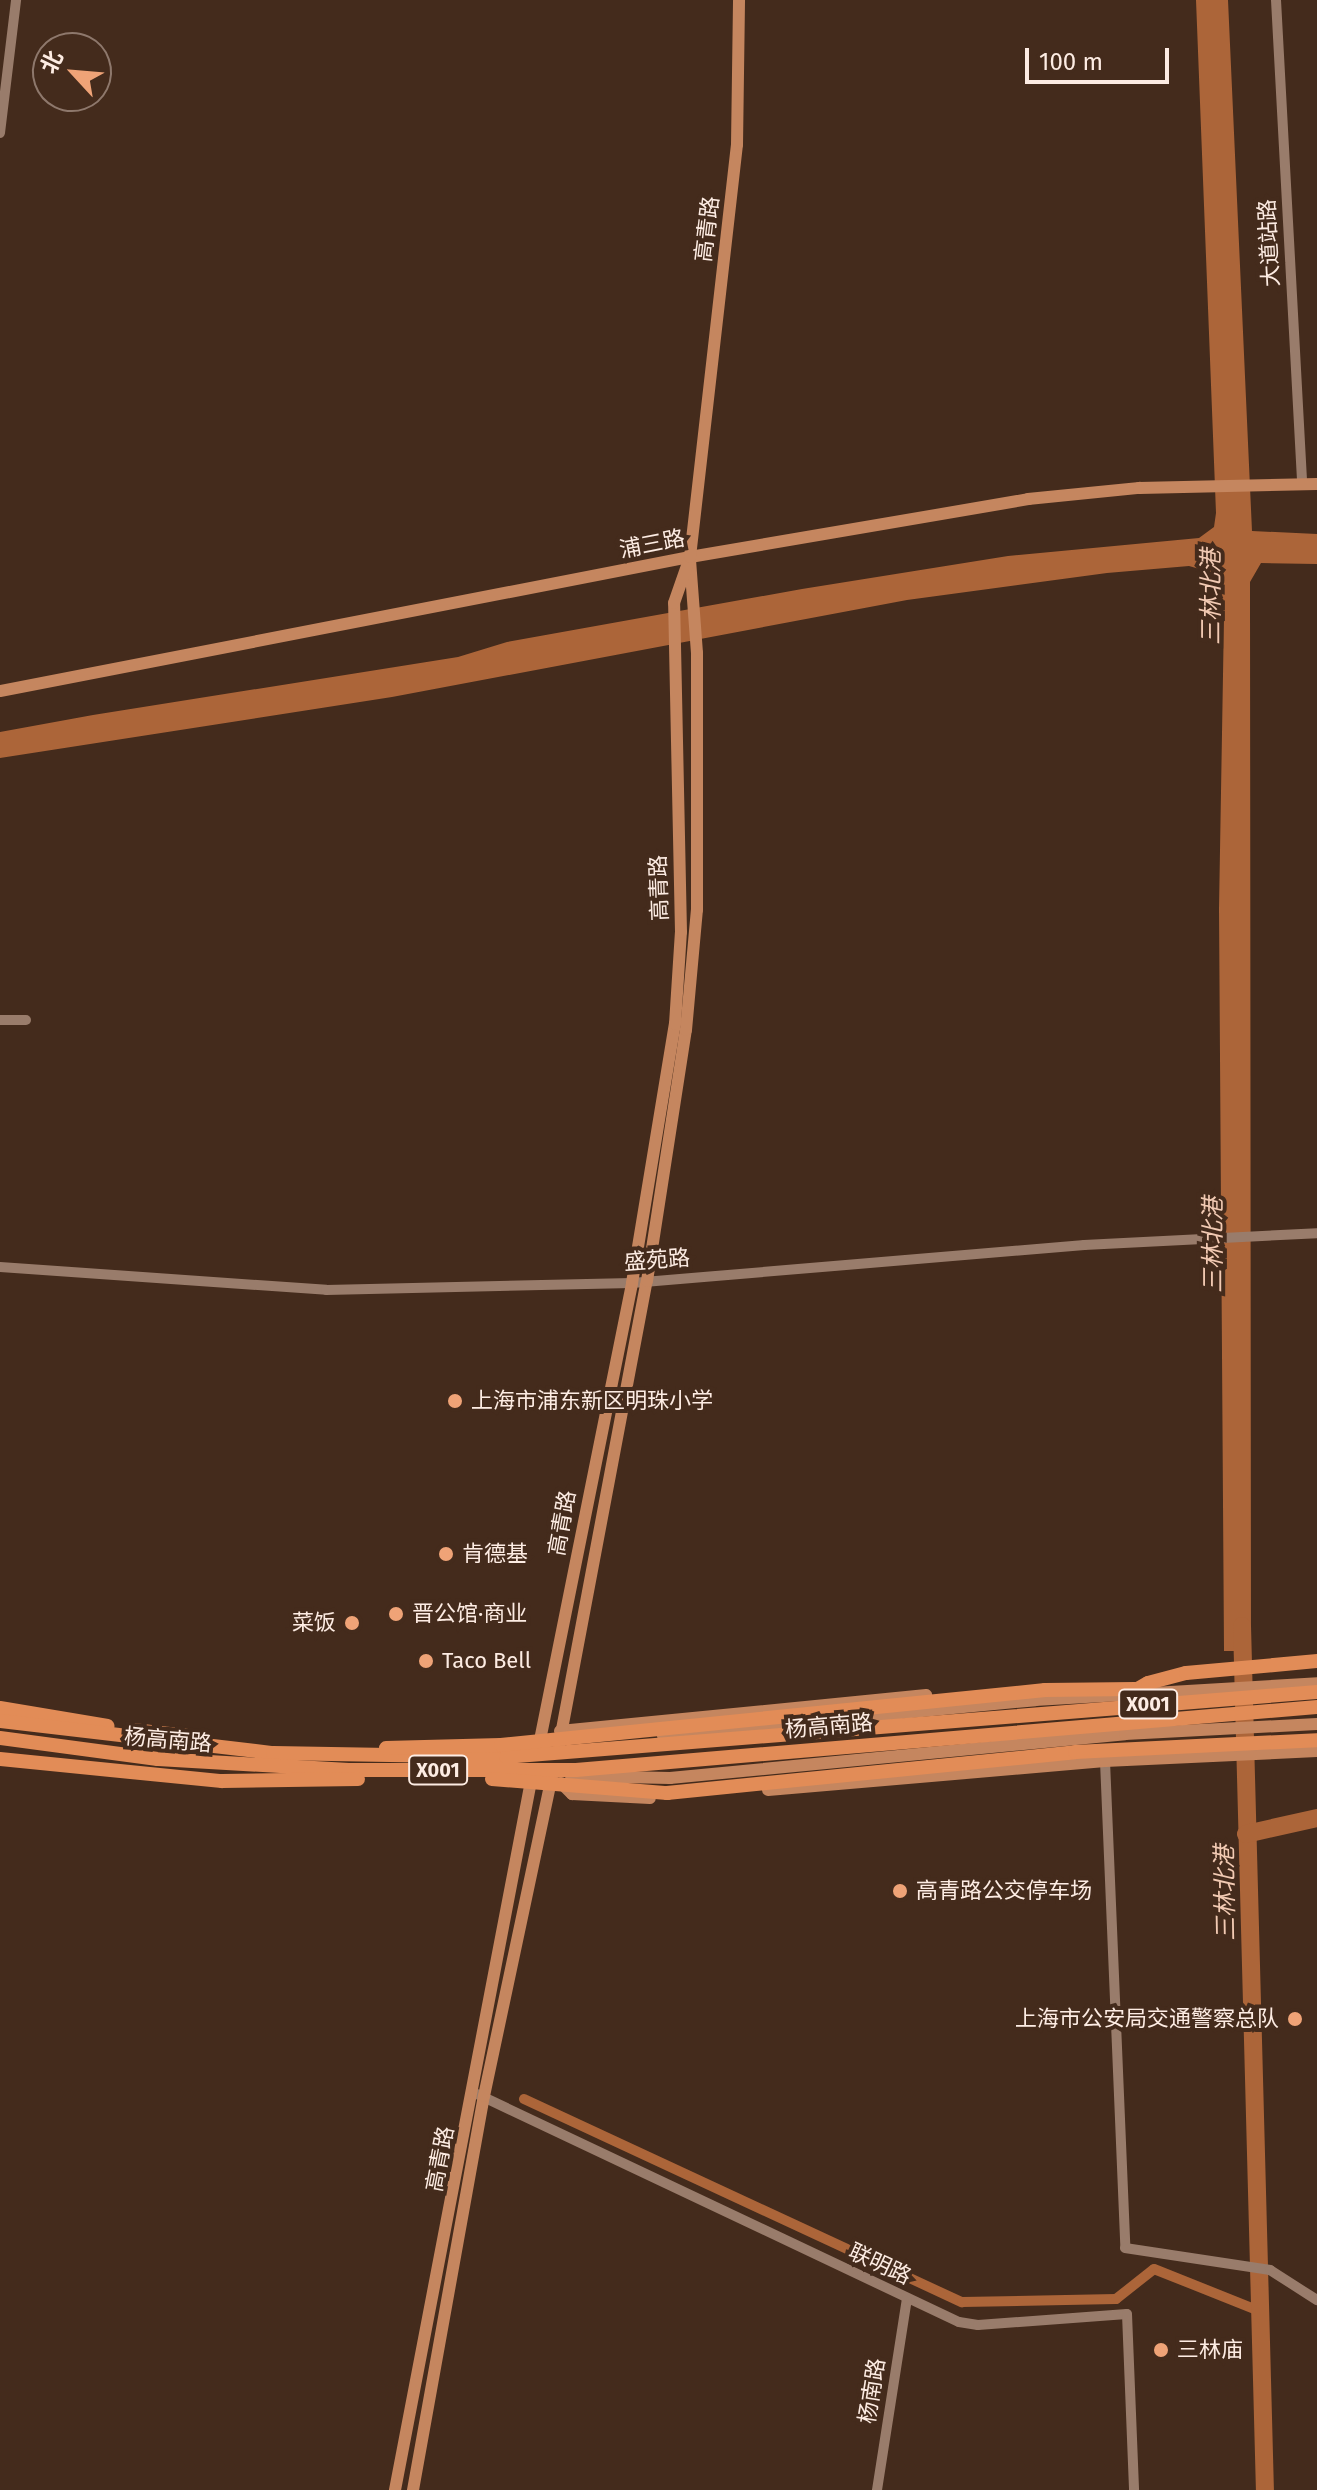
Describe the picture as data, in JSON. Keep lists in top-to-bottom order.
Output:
{
  "streets": {
    "highway": ["X001", "杨高南路"],
    "main road": ["高青路", "浦三路"],
    "street": [
      "大道站路",
      "盛苑路",
      "联明路",
      "杨南路"
    ]
  },
  "crossings": [
    ["高青路", "浦三路"],
    ["高青路", "盛苑路"],
    ["高青路", "杨高南路"],
    ["高青路", "联明路"],
    ["大道站路", "浦三路"],
    ["X001", "杨高南路"],
    ["联明路", "杨南路"]
  ],
  "water": ["三林北港"],
  "places": [
    "上海市浦东新区明珠小学",
    "肯德基",
    "晋公馆·商业",
    "菜饭",
    "Taco Bell",
    "高青路公交停车场",
    "上海市公安局交通警察总队",
    "三林庙"
  ],
  "scale_bar": "100 m",
  "north": "top left"
}
